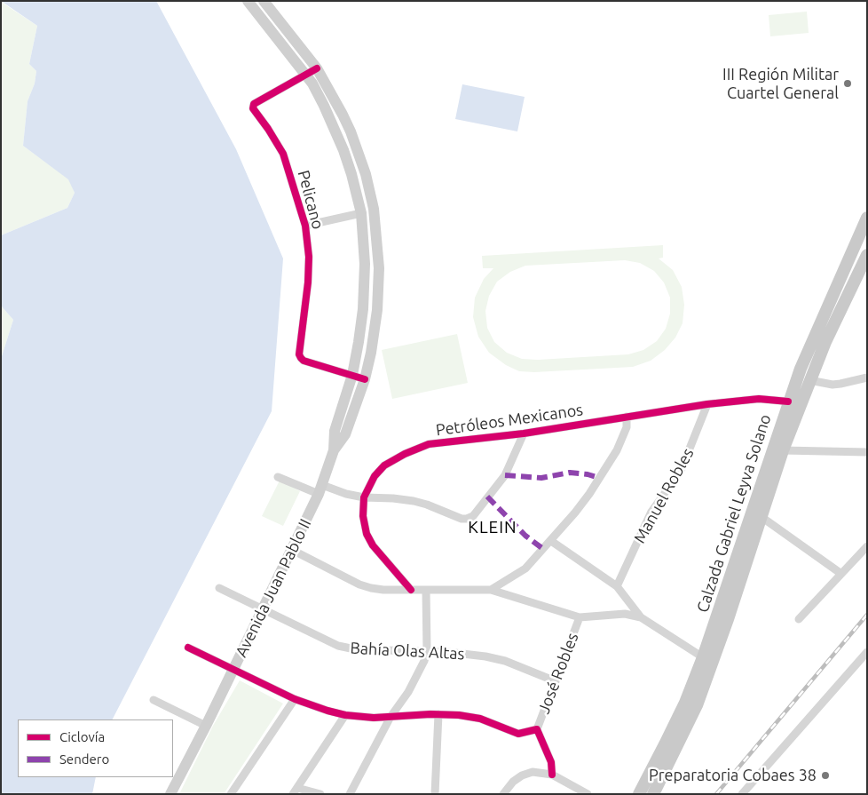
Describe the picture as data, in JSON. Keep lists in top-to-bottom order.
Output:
{
  "streets": {
    "main road": ["Calzada Gabriel Leyva Solano", "Avenida Juan Pablo II"],
    "street": [
      "Pelicano",
      "Petróleos Mexicanos",
      "Manuel Robles",
      "Bahía Olas Altas",
      "José Robles"
    ]
  },
  "crossings": [
    ["Pelicano", "Avenida Juan Pablo II"],
    ["Petróleos Mexicanos", "Manuel Robles"],
    ["Petróleos Mexicanos", "Calzada Gabriel Leyva Solano"],
    ["Avenida Juan Pablo II", "Bahía Olas Altas"],
    ["Bahía Olas Altas", "José Robles"]
  ],
  "districts": ["KLEIN"],
  "places": ["III Región Militar Cuartel General", "Preparatoria Cobaes 38"],
  "legend": ["Ciclovía", "Sendero"]
}
